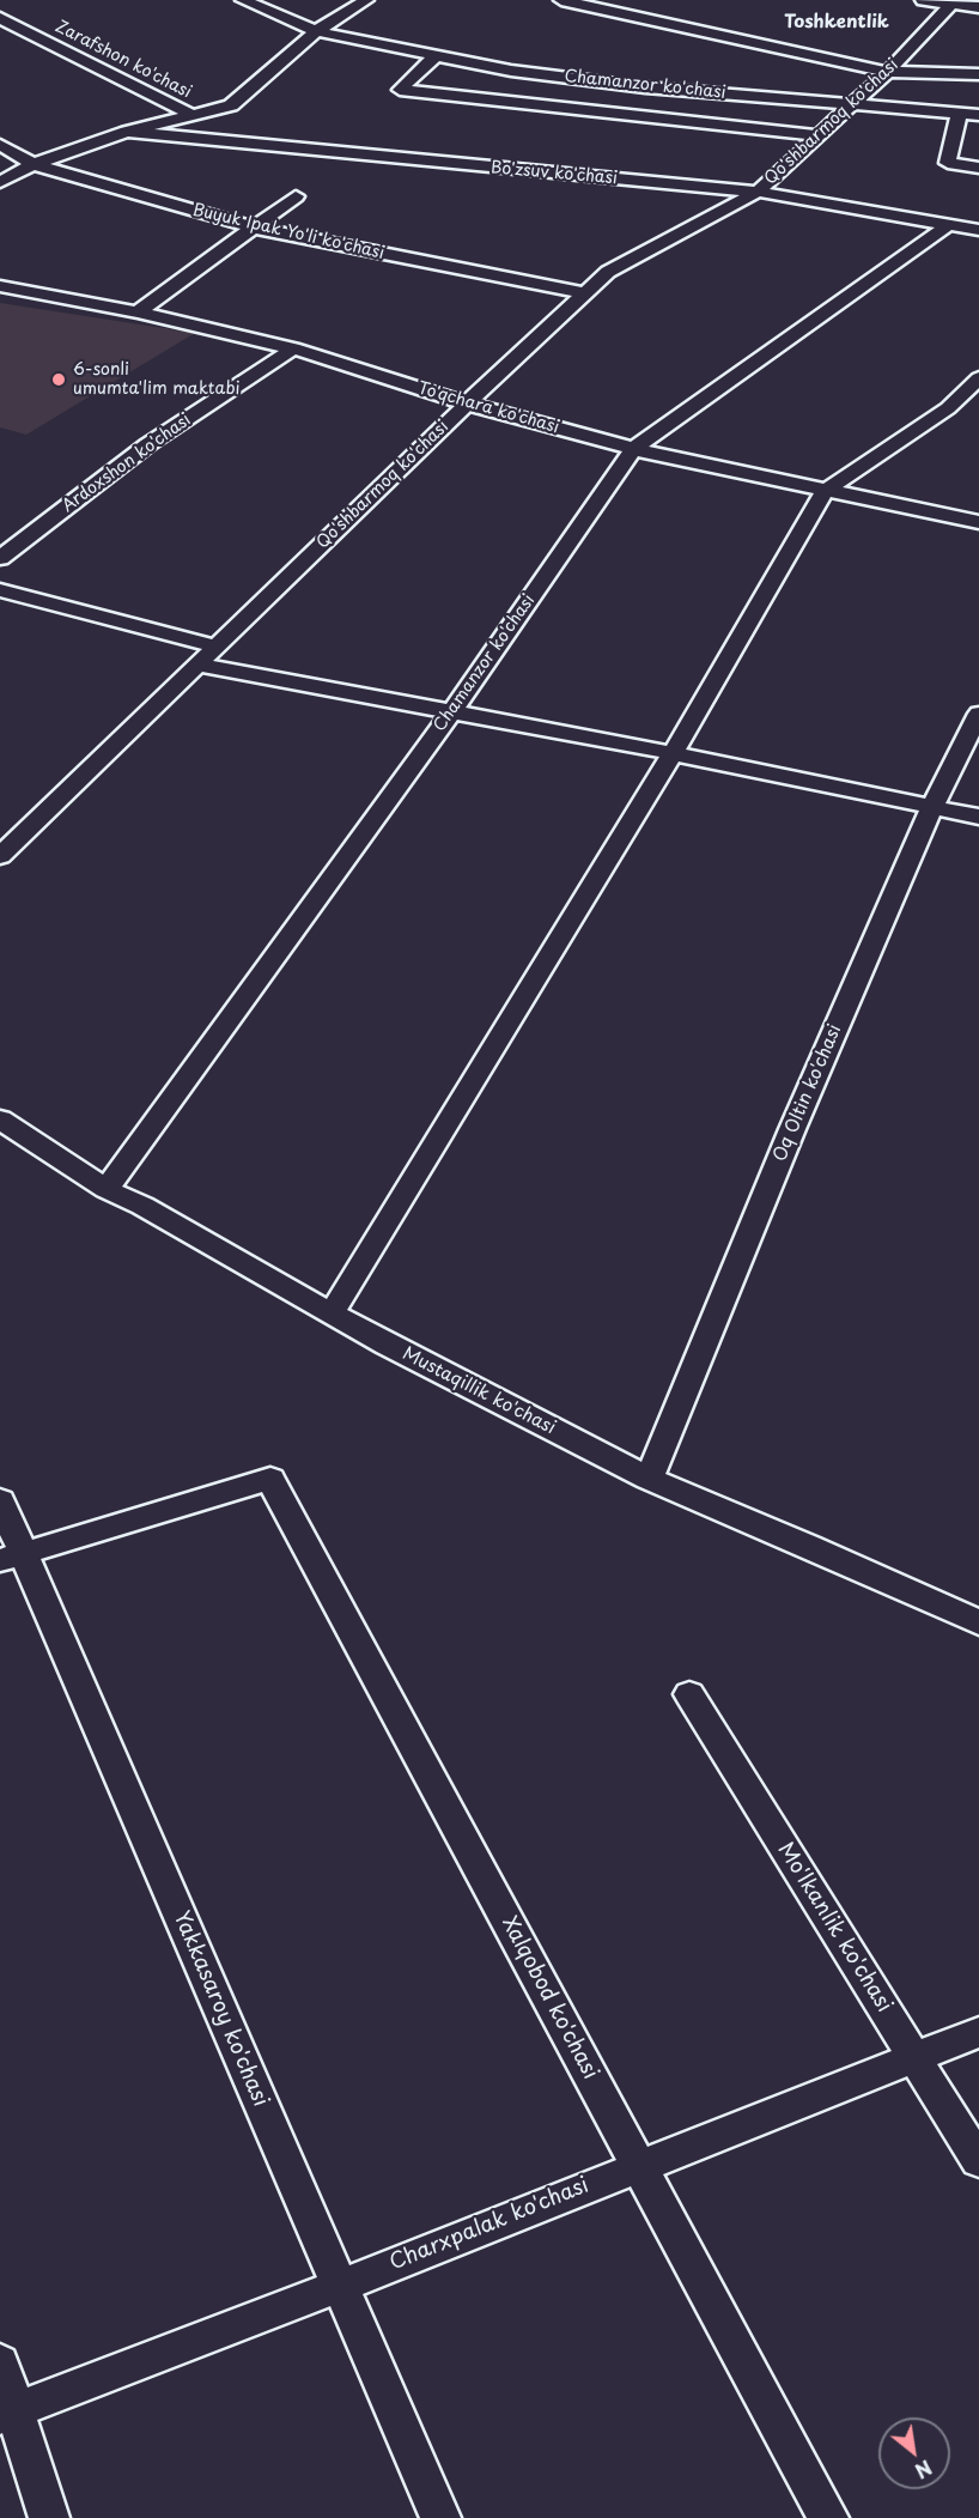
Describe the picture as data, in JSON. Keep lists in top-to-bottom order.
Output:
{
  "streets": {
    "street": [
      "Zarafshon ko'chasi",
      "Chamanzor ko'chasi",
      "Qo'shbarmoq ko'chasi",
      "Bo'zsuv ko'chasi",
      "Buyuk Ipak Yo'li ko'chasi",
      "To'qchara ko'chasi",
      "Ardoxshon ko'chasi",
      "Oq Oltin ko'chasi",
      "Mustaqillik ko'chasi",
      "Mo'lkanlik ko'chasi",
      "Xalqobod ko'chasi",
      "Yakkasaroy ko'chasi",
      "Charxpalak ko'chasi"
    ]
  },
  "crossings": [
    ["Chamanzor ko'chasi", "Qo'shbarmoq ko'chasi"],
    ["Chamanzor ko'chasi", "Bo'zsuv ko'chasi"],
    ["Chamanzor ko'chasi", "To'qchara ko'chasi"],
    ["Chamanzor ko'chasi", "Mustaqillik ko'chasi"],
    ["Qo'shbarmoq ko'chasi", "Bo'zsuv ko'chasi"],
    ["Qo'shbarmoq ko'chasi", "Buyuk Ipak Yo'li ko'chasi"],
    ["Qo'shbarmoq ko'chasi", "To'qchara ko'chasi"],
    ["To'qchara ko'chasi", "Ardoxshon ko'chasi"],
    ["Oq Oltin ko'chasi", "Mustaqillik ko'chasi"],
    ["Mo'lkanlik ko'chasi", "Charxpalak ko'chasi"],
    ["Xalqobod ko'chasi", "Yakkasaroy ko'chasi"],
    ["Xalqobod ko'chasi", "Charxpalak ko'chasi"],
    ["Yakkasaroy ko'chasi", "Charxpalak ko'chasi"]
  ],
  "districts": ["Toshkentlik"],
  "places": ["6-sonli umumta'lim maktabi"],
  "north": "bottom right"
}
